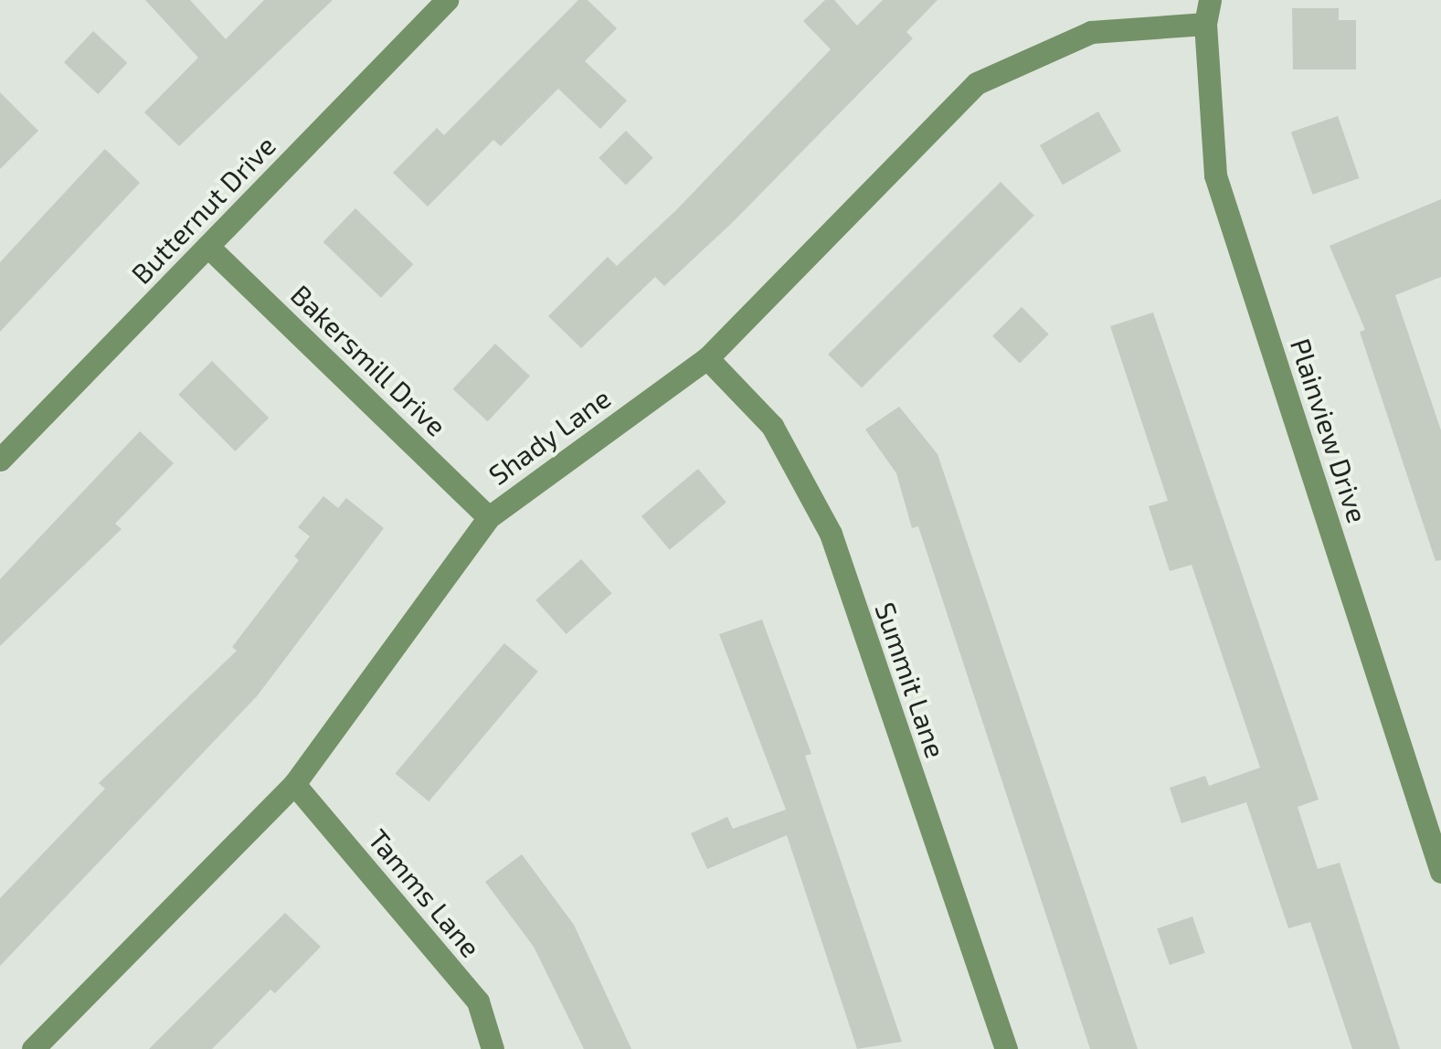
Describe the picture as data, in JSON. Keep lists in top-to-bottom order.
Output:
{
  "streets": {
    "street": [
      "Butternut Drive",
      "Bakersmill Drive",
      "Plainview Drive",
      "Shady Lane",
      "Summit Lane",
      "Tamms Lane"
    ]
  },
  "crossings": [
    ["Butternut Drive", "Bakersmill Drive"],
    ["Bakersmill Drive", "Shady Lane"],
    ["Plainview Drive", "Shady Lane"],
    ["Shady Lane", "Summit Lane"],
    ["Shady Lane", "Tamms Lane"]
  ]
}
